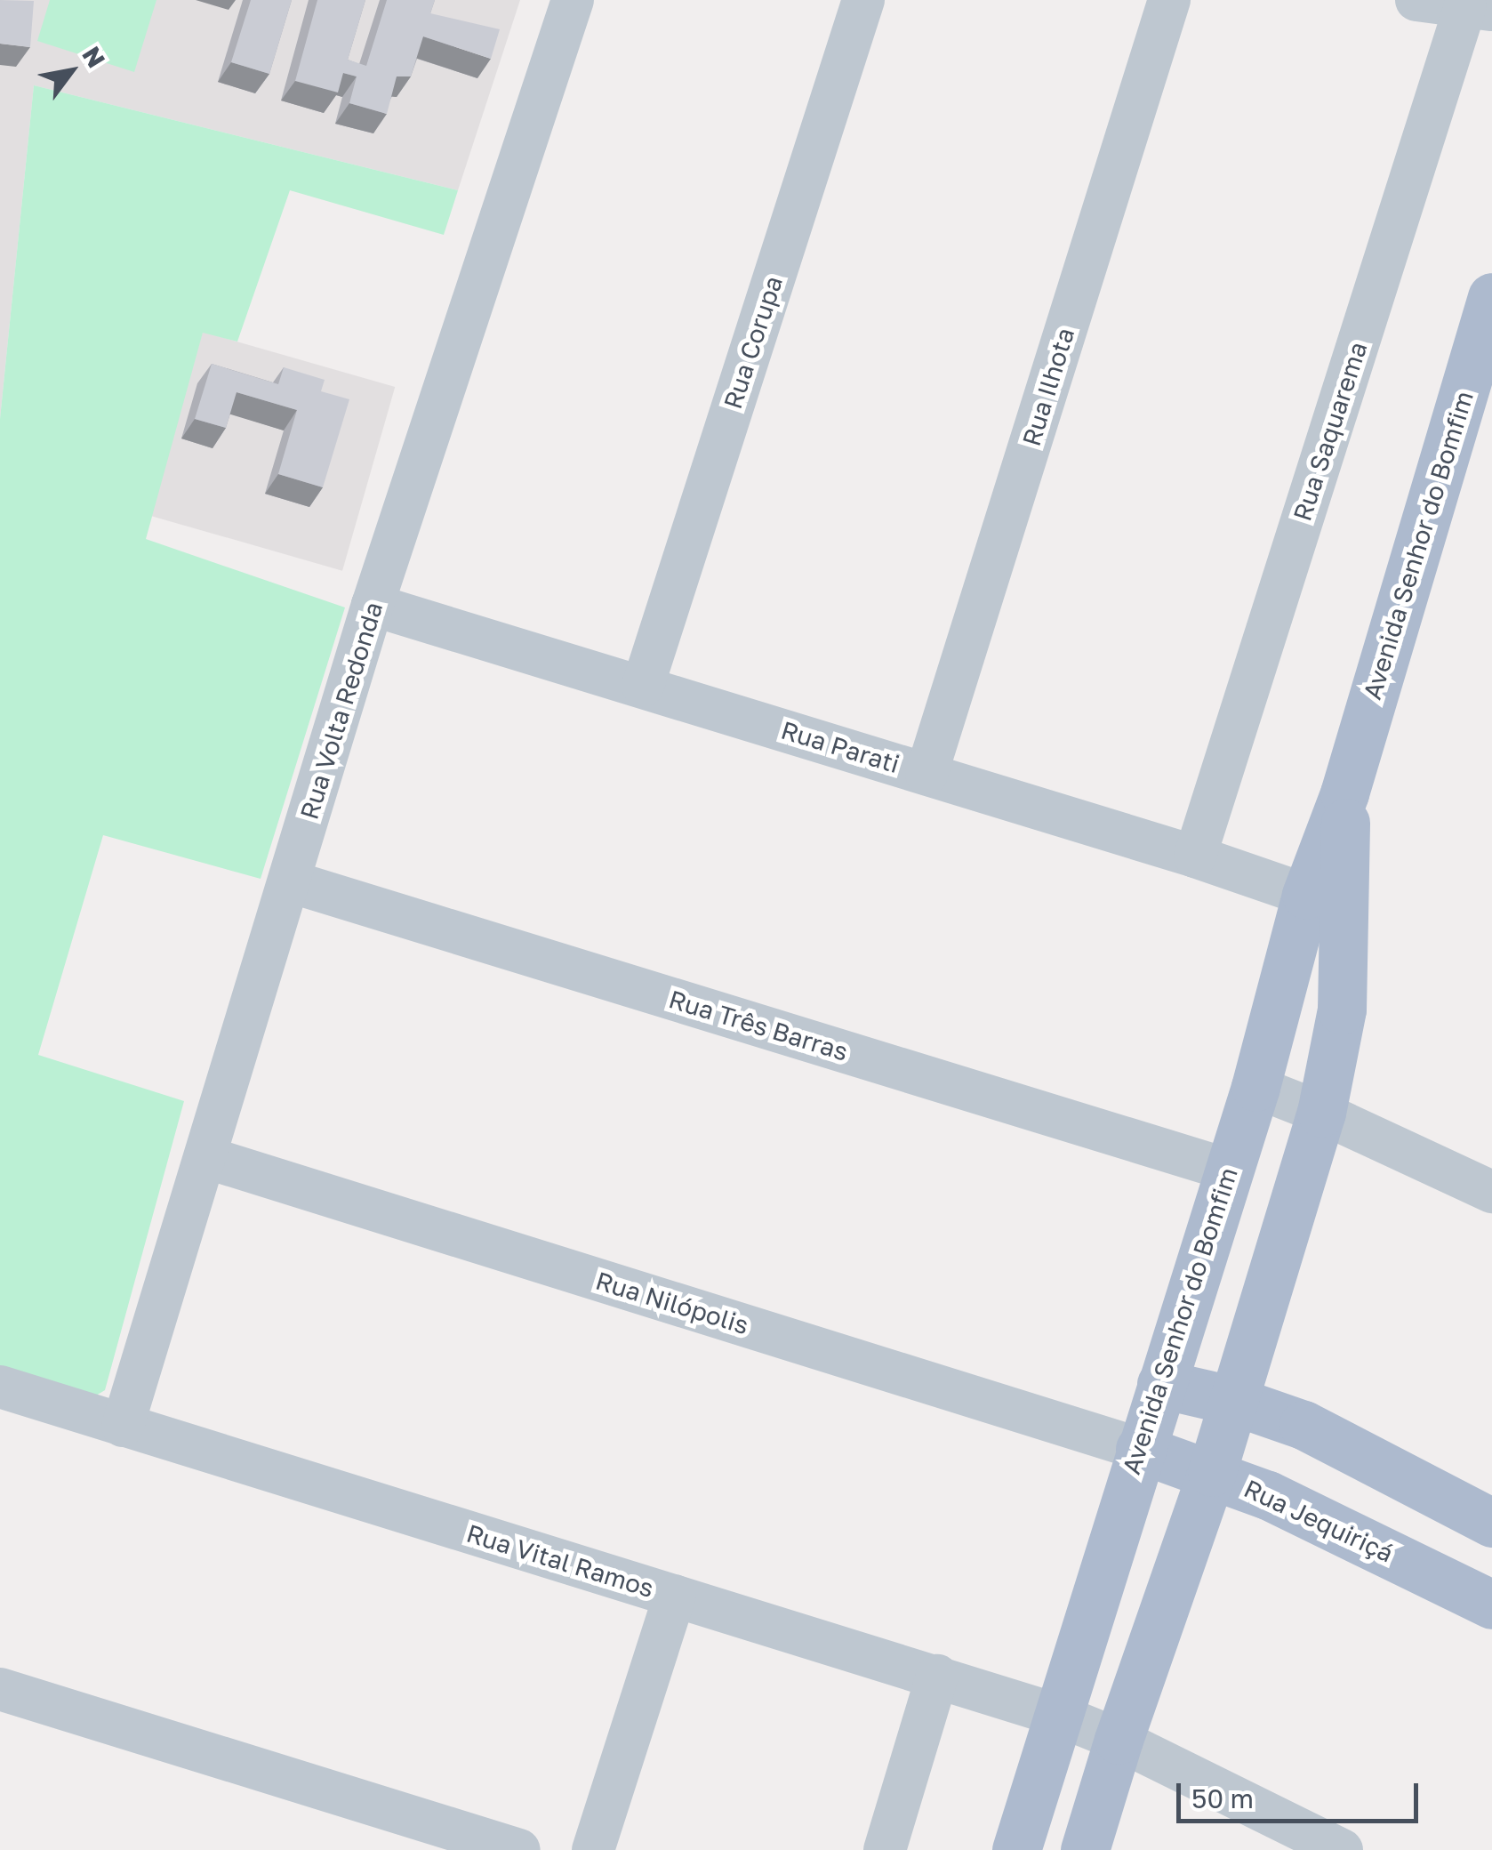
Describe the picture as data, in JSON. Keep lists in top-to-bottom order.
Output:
{
  "streets": {
    "main road": ["Avenida Senhor do Bomfim", "Rua Jequiriçá"],
    "street": [
      "Rua Corupa",
      "Rua Ilhota",
      "Rua Saquarema",
      "Rua Volta Redonda",
      "Rua Parati",
      "Rua Três Barras",
      "Rua Nilópolis",
      "Rua Vital Ramos"
    ]
  },
  "crossings": [
    ["Rua Corupa", "Rua Parati"],
    ["Rua Ilhota", "Rua Parati"],
    ["Rua Saquarema", "Rua Parati"],
    ["Avenida Senhor do Bomfim", "Rua Parati"],
    ["Avenida Senhor do Bomfim", "Rua Três Barras"],
    ["Avenida Senhor do Bomfim", "Rua Nilópolis"],
    ["Avenida Senhor do Bomfim", "Rua Jequiriçá"],
    ["Avenida Senhor do Bomfim", "Rua Vital Ramos"],
    ["Rua Volta Redonda", "Rua Parati"],
    ["Rua Volta Redonda", "Rua Três Barras"],
    ["Rua Volta Redonda", "Rua Nilópolis"],
    ["Rua Volta Redonda", "Rua Vital Ramos"],
    ["Rua Nilópolis", "Rua Jequiriçá"]
  ],
  "scale_bar": "50 m",
  "north": "top right"
}
